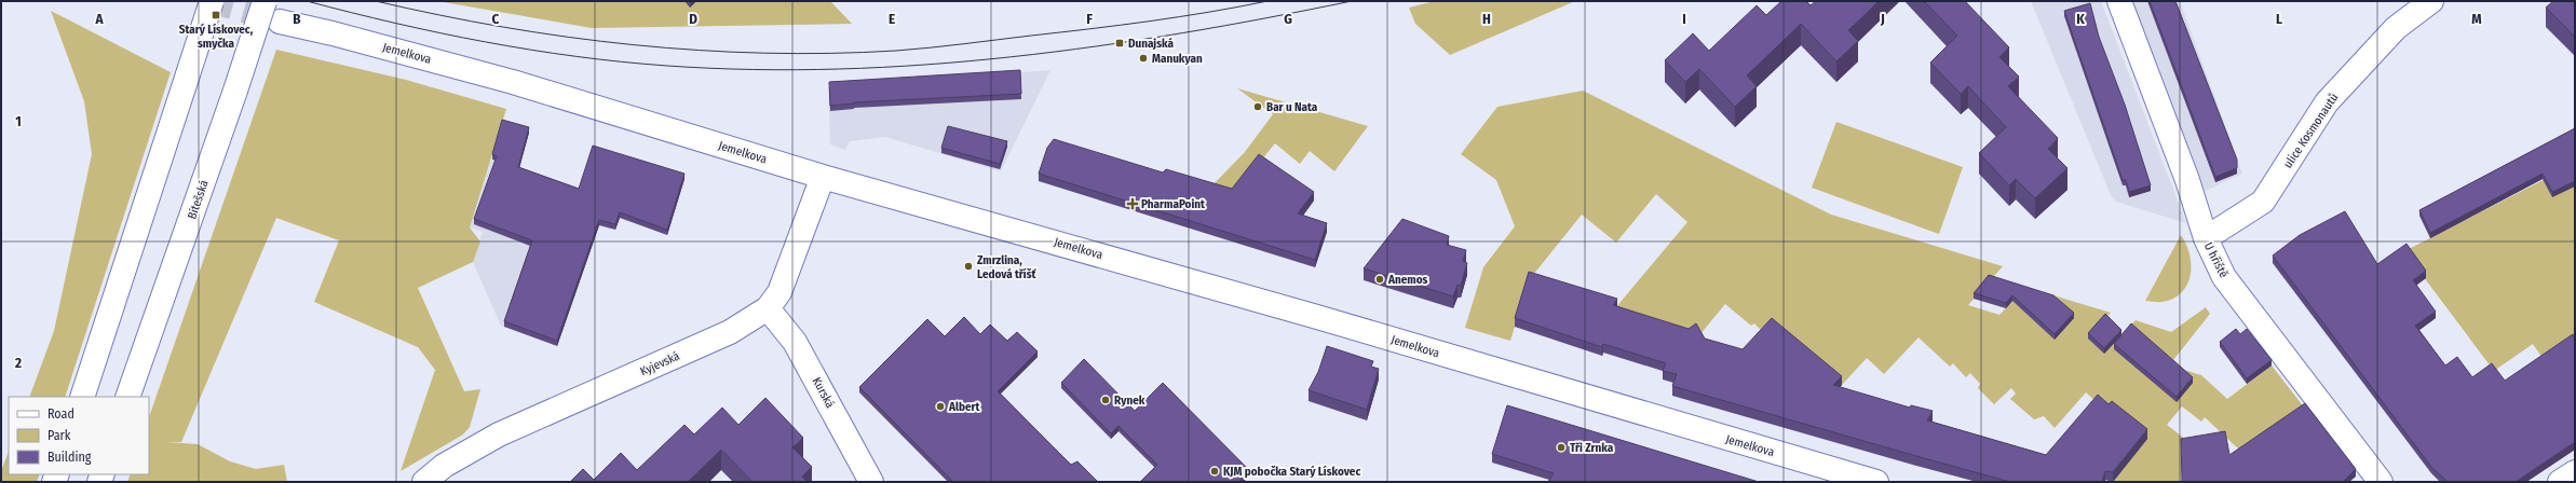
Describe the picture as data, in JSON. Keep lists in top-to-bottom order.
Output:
{
  "streets": {
    "main road": [
      "Jemelkova",
      "ulice Kosmonautů",
      "Bítešská",
      "U hřiště",
      "Kyjevská",
      "Kurská"
    ]
  },
  "crossings": [
    ["Jemelkova", "Kyjevská"],
    ["ulice Kosmonautů", "U hřiště"],
    ["Kyjevská", "Kurská"]
  ],
  "places": {
    "transit": ["Starý Lískovec, smyčka", "Dunajská"],
    "other": [
      "Manukyan",
      "Bar u Nata",
      "Zmrzlina, Ledová tříšť",
      "Anemos",
      "Rynek",
      "Albert",
      "Tři Zrnka",
      "KJM pobočka Starý Lískovec"
    ],
    "health": ["PharmaPoint"]
  },
  "legend": ["Road", "Park", "Building"],
  "grid": {
    "columns": [
      "A",
      "B",
      "C",
      "D",
      "E",
      "F",
      "G",
      "H",
      "I",
      "J",
      "K",
      "L",
      "M"
    ],
    "rows": ["1", "2"]
  }
}
